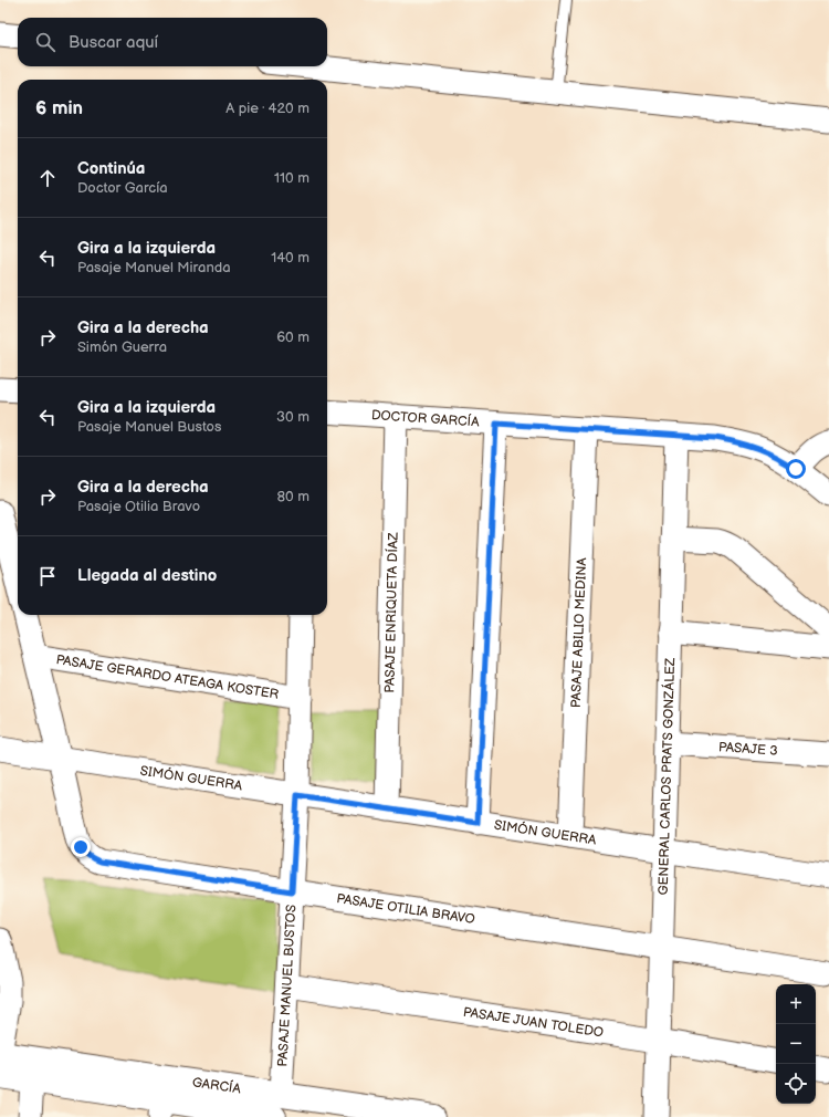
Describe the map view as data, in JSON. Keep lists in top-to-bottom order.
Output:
{
  "streets": {
    "street": [
      "DOCTOR GARCÍA",
      "PASAJE ENRIQUETA DÍAZ",
      "PASAJE ABILIO MEDINA",
      "PASAJE GERARDO ATEAGA KOSTER",
      "PASAJE 3",
      "GENERAL CARLOS PRATS GONZÁLEZ",
      "SIMÓN GUERRA",
      "PASAJE OTILIA BRAVO",
      "PASAJE MANUEL BUSTOS",
      "PASAJE JUAN TOLEDO",
      "GARCÍA"
    ]
  },
  "crossings": [
    ["DOCTOR GARCÍA", "PASAJE ENRIQUETA DÍAZ"],
    ["DOCTOR GARCÍA", "PASAJE ABILIO MEDINA"],
    ["DOCTOR GARCÍA", "GENERAL CARLOS PRATS GONZÁLEZ"],
    ["PASAJE ENRIQUETA DÍAZ", "SIMÓN GUERRA"],
    ["PASAJE ABILIO MEDINA", "SIMÓN GUERRA"],
    ["PASAJE GERARDO ATEAGA KOSTER", "PASAJE OTILIA BRAVO"],
    ["PASAJE GERARDO ATEAGA KOSTER", "PASAJE MANUEL BUSTOS"],
    ["PASAJE 3", "GENERAL CARLOS PRATS GONZÁLEZ"],
    ["GENERAL CARLOS PRATS GONZÁLEZ", "SIMÓN GUERRA"],
    ["GENERAL CARLOS PRATS GONZÁLEZ", "PASAJE OTILIA BRAVO"],
    ["GENERAL CARLOS PRATS GONZÁLEZ", "PASAJE JUAN TOLEDO"],
    ["SIMÓN GUERRA", "PASAJE OTILIA BRAVO"],
    ["SIMÓN GUERRA", "PASAJE MANUEL BUSTOS"],
    ["PASAJE OTILIA BRAVO", "PASAJE MANUEL BUSTOS"],
    ["PASAJE MANUEL BUSTOS", "PASAJE JUAN TOLEDO"],
    ["PASAJE MANUEL BUSTOS", "GARCÍA"]
  ],
  "page": {
    "search": "Buscar aquí",
    "heading": ["6 min", "A pie · 420 m"],
    "list": [
      ["Continúa", "Doctor García", "110 m"],
      ["Gira a la izquierda", "Pasaje Manuel Miranda", "140 m"],
      ["Gira a la derecha", "Simón Guerra", "60 m"],
      ["Gira a la izquierda", "Pasaje Manuel Bustos", "30 m"],
      ["Gira a la derecha", "Pasaje Otilia Bravo", "80 m"],
      "Llegada al destino"
    ],
    "map_buttons": ["+", "−"]
  }
}
